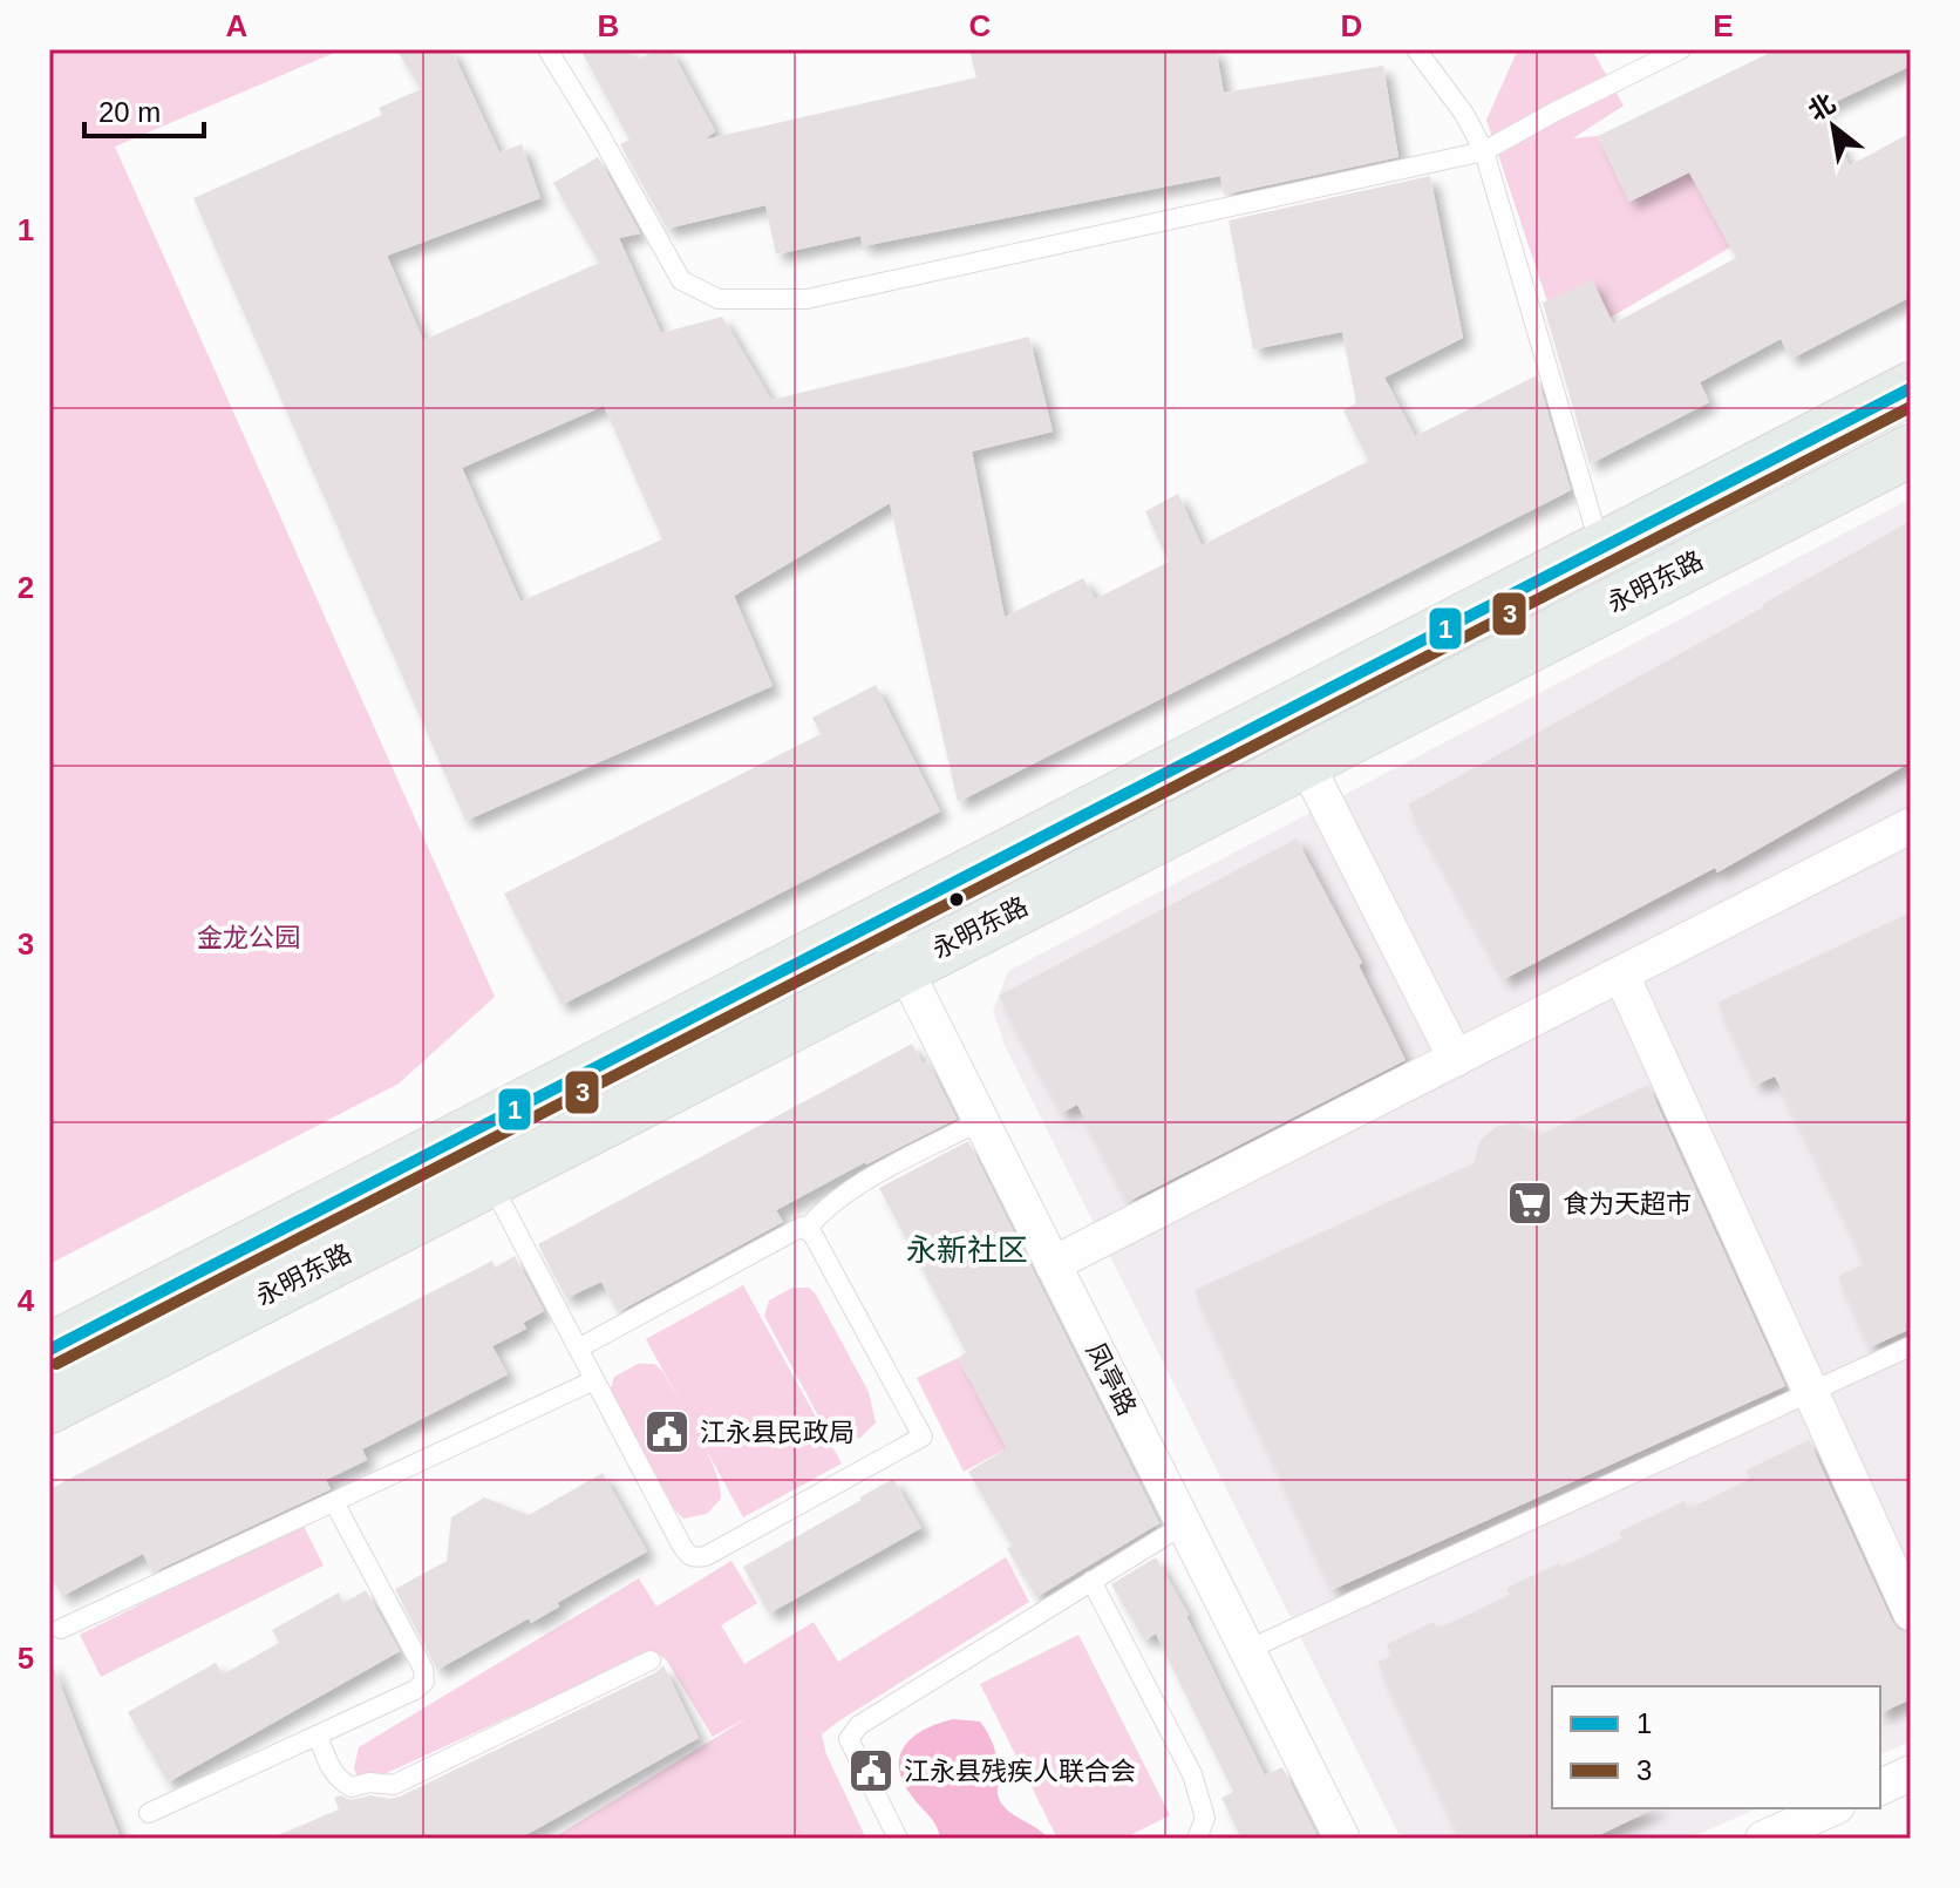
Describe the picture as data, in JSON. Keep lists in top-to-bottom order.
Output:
{
  "streets": {
    "main road": ["永明东路"],
    "street": ["凤亭路"]
  },
  "crossings": [
    ["永明东路", "凤亭路"]
  ],
  "districts": ["永新社区"],
  "parks": ["金龙公园"],
  "places": {
    "supermarket": ["食为天超市"],
    "public building": ["江永县民政局", "江永县残疾人联合会"]
  },
  "lines": ["transit line 1", "transit line 3"],
  "legend": ["1", "3"],
  "scale_bar": "20 m",
  "north": "top left",
  "grid": {
    "columns": [
      "A",
      "B",
      "C",
      "D",
      "E"
    ],
    "rows": [
      "1",
      "2",
      "3",
      "4",
      "5"
    ]
  }
}
